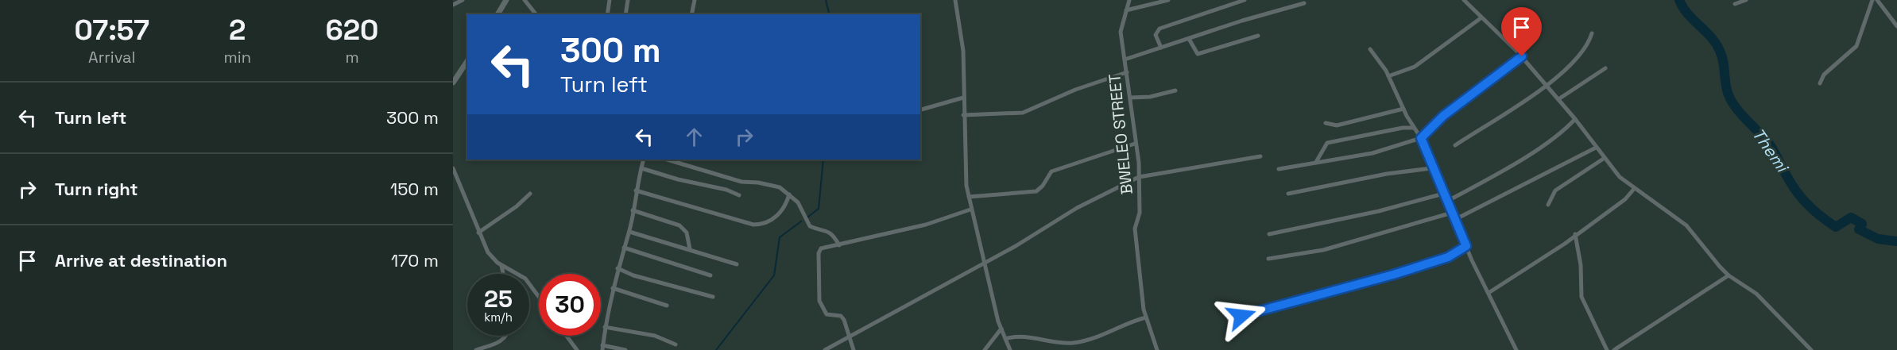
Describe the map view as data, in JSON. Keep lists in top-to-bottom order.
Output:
{
  "streets": {
    "street": ["BWELEO STREET"]
  },
  "water": ["Themi"],
  "page": {
    "eta": [
      "07:57",
      "Arrival",
      "2",
      "min",
      "620",
      "m"
    ],
    "turn": ["300 m", "Turn left"],
    "list": [
      {
        "name": "Turn left",
        "value": "300 m"
      },
      {
        "name": "Turn right",
        "value": "150 m"
      },
      {
        "name": "Arrive at destination",
        "value": "170 m"
      }
    ],
    "speed": "25 km/h",
    "limit": "30"
  }
}
